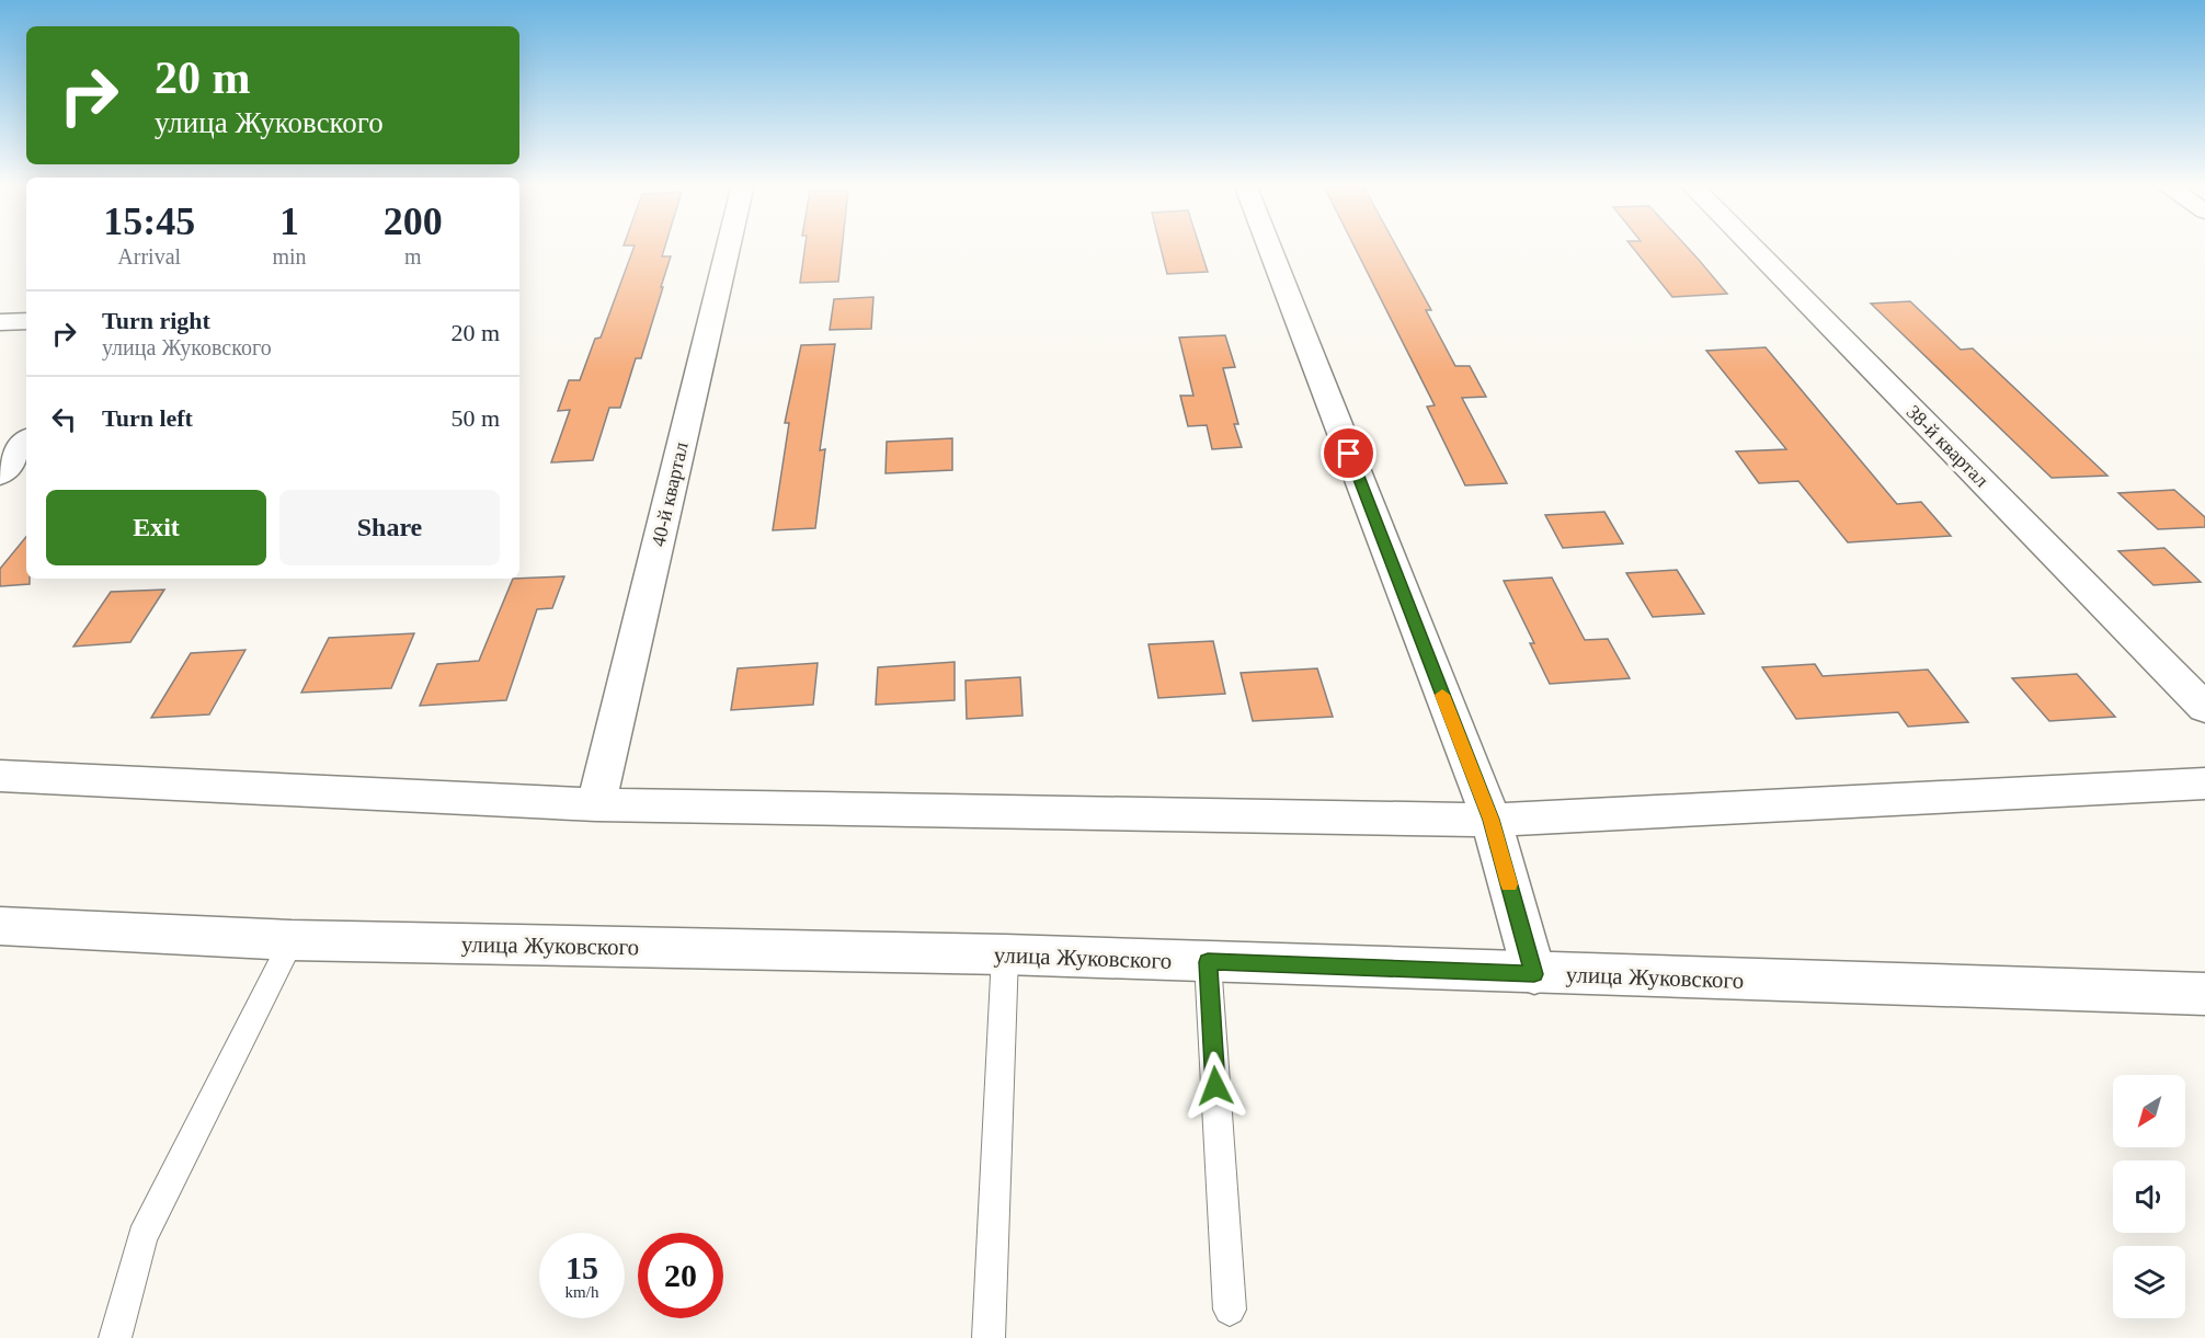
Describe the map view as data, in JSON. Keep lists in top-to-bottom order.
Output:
{
  "streets": {
    "street": ["38-й квартал", "40-й квартал", "улица Жуковского"]
  },
  "north": "bottom left",
  "page": {
    "turn": ["20 m", "улица Жуковского"],
    "eta": [
      "15:45",
      "Arrival",
      "1",
      "min",
      "200",
      "m"
    ],
    "list": [
      {
        "name": "Turn right",
        "note": "улица Жуковского",
        "value": "20 m"
      },
      {
        "name": "Turn left",
        "value": "50 m"
      }
    ],
    "buttons": ["Exit", "Share"],
    "speed": "15 km/h",
    "limit": "20"
  }
}
